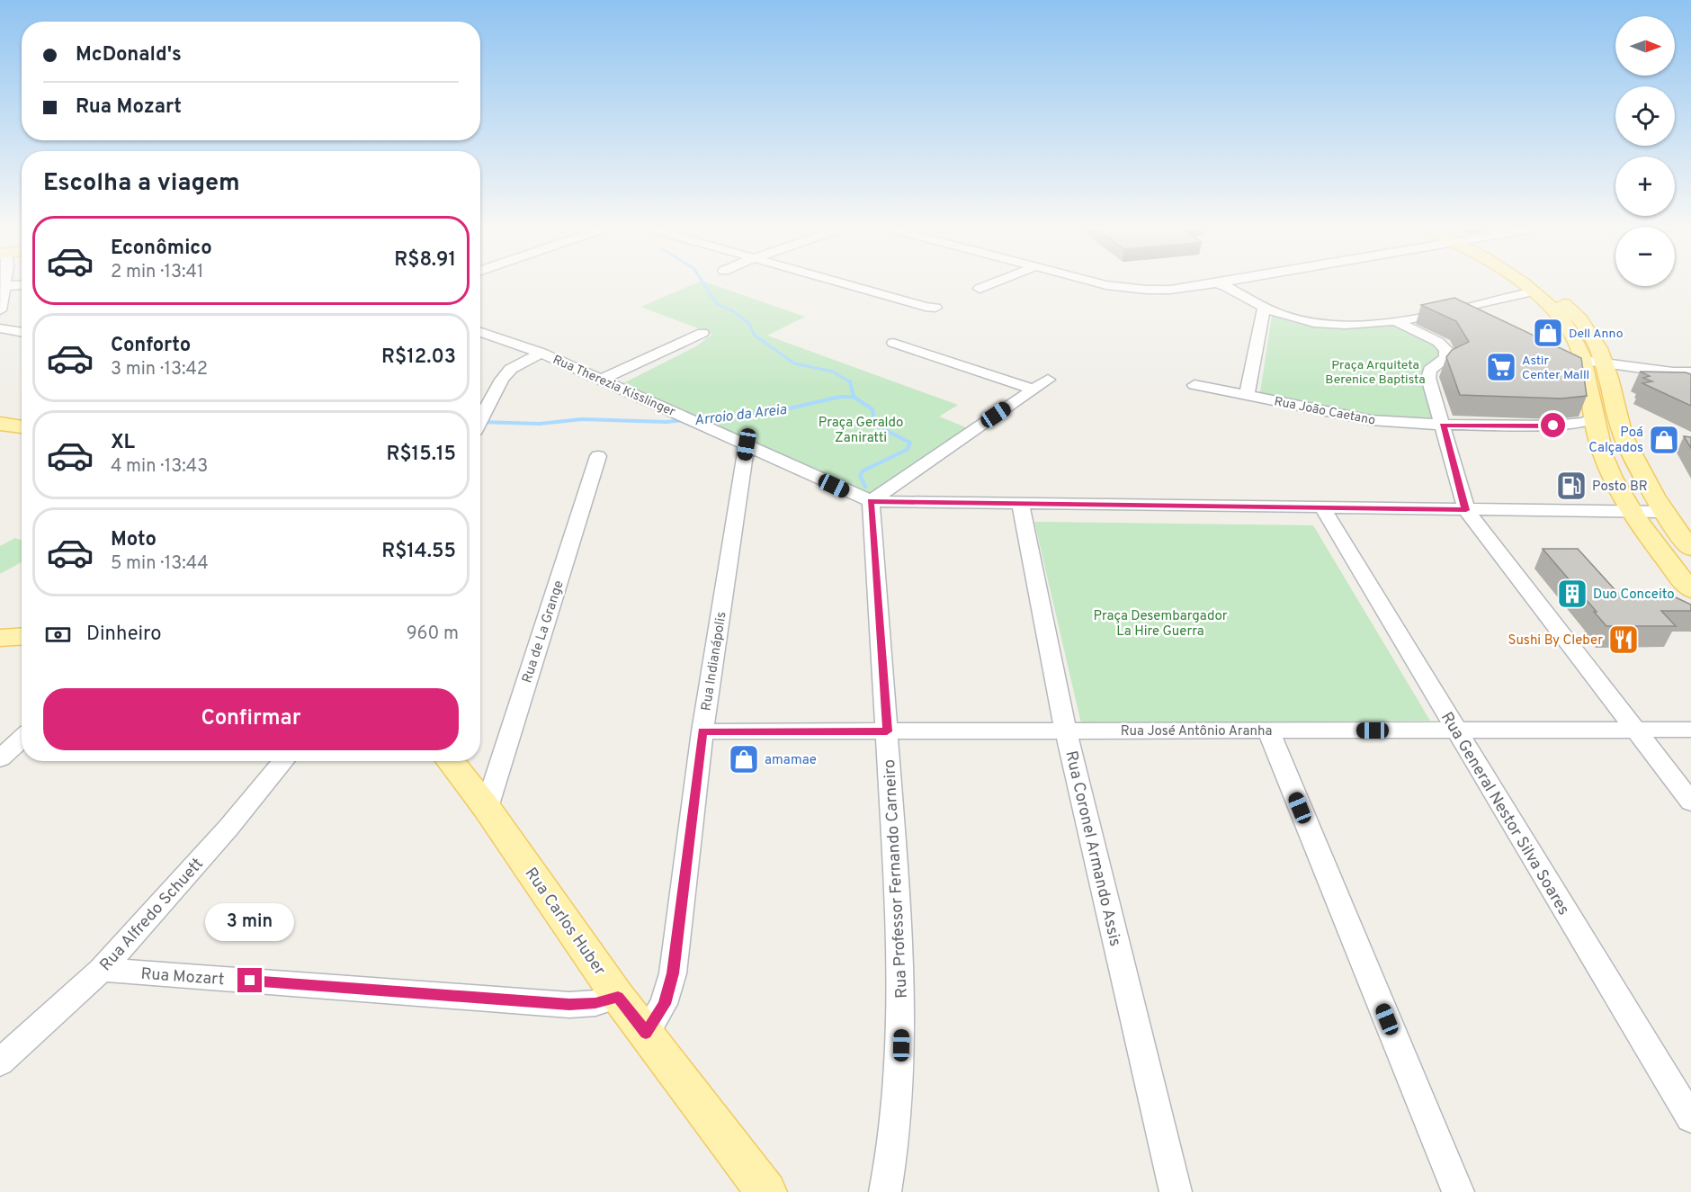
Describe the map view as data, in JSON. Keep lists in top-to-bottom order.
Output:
{
  "streets": {
    "main road": ["Rua Carlos Huber"],
    "street": [
      "Rua Therezia Kisslinger",
      "Rua João Caetano",
      "Rua de La Grange",
      "Rua Indianápolis",
      "Rua José Antônio Aranha",
      "Rua General Nestor Silva Soares",
      "Rua Coronel Armando Assis",
      "Rua Professor Fernando Carneiro",
      "Rua Alfredo Schuett",
      "Rua Mozart"
    ]
  },
  "crossings": [
    ["Rua Therezia Kisslinger", "Rua Indianápolis"],
    ["Rua Therezia Kisslinger", "Rua Professor Fernando Carneiro"],
    ["Rua de La Grange", "Rua Carlos Huber"],
    ["Rua Indianápolis", "Rua José Antônio Aranha"],
    ["Rua Indianápolis", "Rua Carlos Huber"],
    ["Rua José Antônio Aranha", "Rua General Nestor Silva Soares"],
    ["Rua José Antônio Aranha", "Rua Coronel Armando Assis"],
    ["Rua José Antônio Aranha", "Rua Professor Fernando Carneiro"],
    ["Rua Alfredo Schuett", "Rua Mozart"],
    ["Rua Carlos Huber", "Rua Mozart"]
  ],
  "water": ["Arroio da Areia"],
  "parks": ["Praça Arquiteta Berenice Baptista", "Praça Geraldo Zaniratti", "Praça Desembargador La Hire Guerra"],
  "places": {
    "shop": ["Dell Anno", "Poá Calçados", "amamae"],
    "supermarket": ["Astir Center Malll"],
    "fuel station": ["Posto BR"],
    "building": ["Duo Conceito"],
    "restaurant": ["Sushi By Cleber"]
  },
  "north": "right",
  "page": {
    "map_buttons": ["+", "−"],
    "banner": ["McDonald's", "Rua Mozart"],
    "heading": "Escolha a viagem",
    "list": [
      {
        "name": "Econômico",
        "note": "2 min · 13:41",
        "value": "R$8.91"
      },
      {
        "name": "Conforto",
        "note": "3 min · 13:42",
        "value": "R$12.03"
      },
      {
        "name": "XL",
        "note": "4 min · 13:43",
        "value": "R$15.15"
      },
      {
        "name": "Moto",
        "note": "5 min · 13:44",
        "value": "R$14.55"
      }
    ],
    "pay": ["Dinheiro", "960 m"],
    "buttons": "Confirmar",
    "bubble": "3 min"
  }
}
